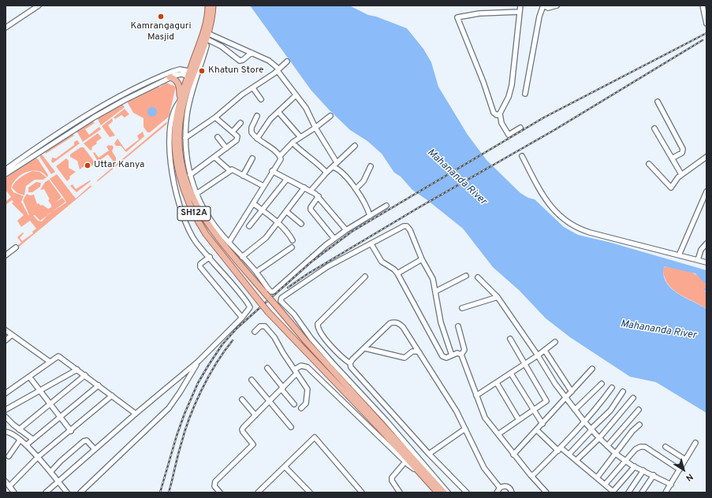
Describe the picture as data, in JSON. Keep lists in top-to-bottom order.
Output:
{
  "streets": {
    "main road": ["SH12A"]
  },
  "water": ["Mahananda River"],
  "places": ["Kamrangaguri Masjid", "Khatun Store", "Uttar Kanya"],
  "north": "bottom right"
}
